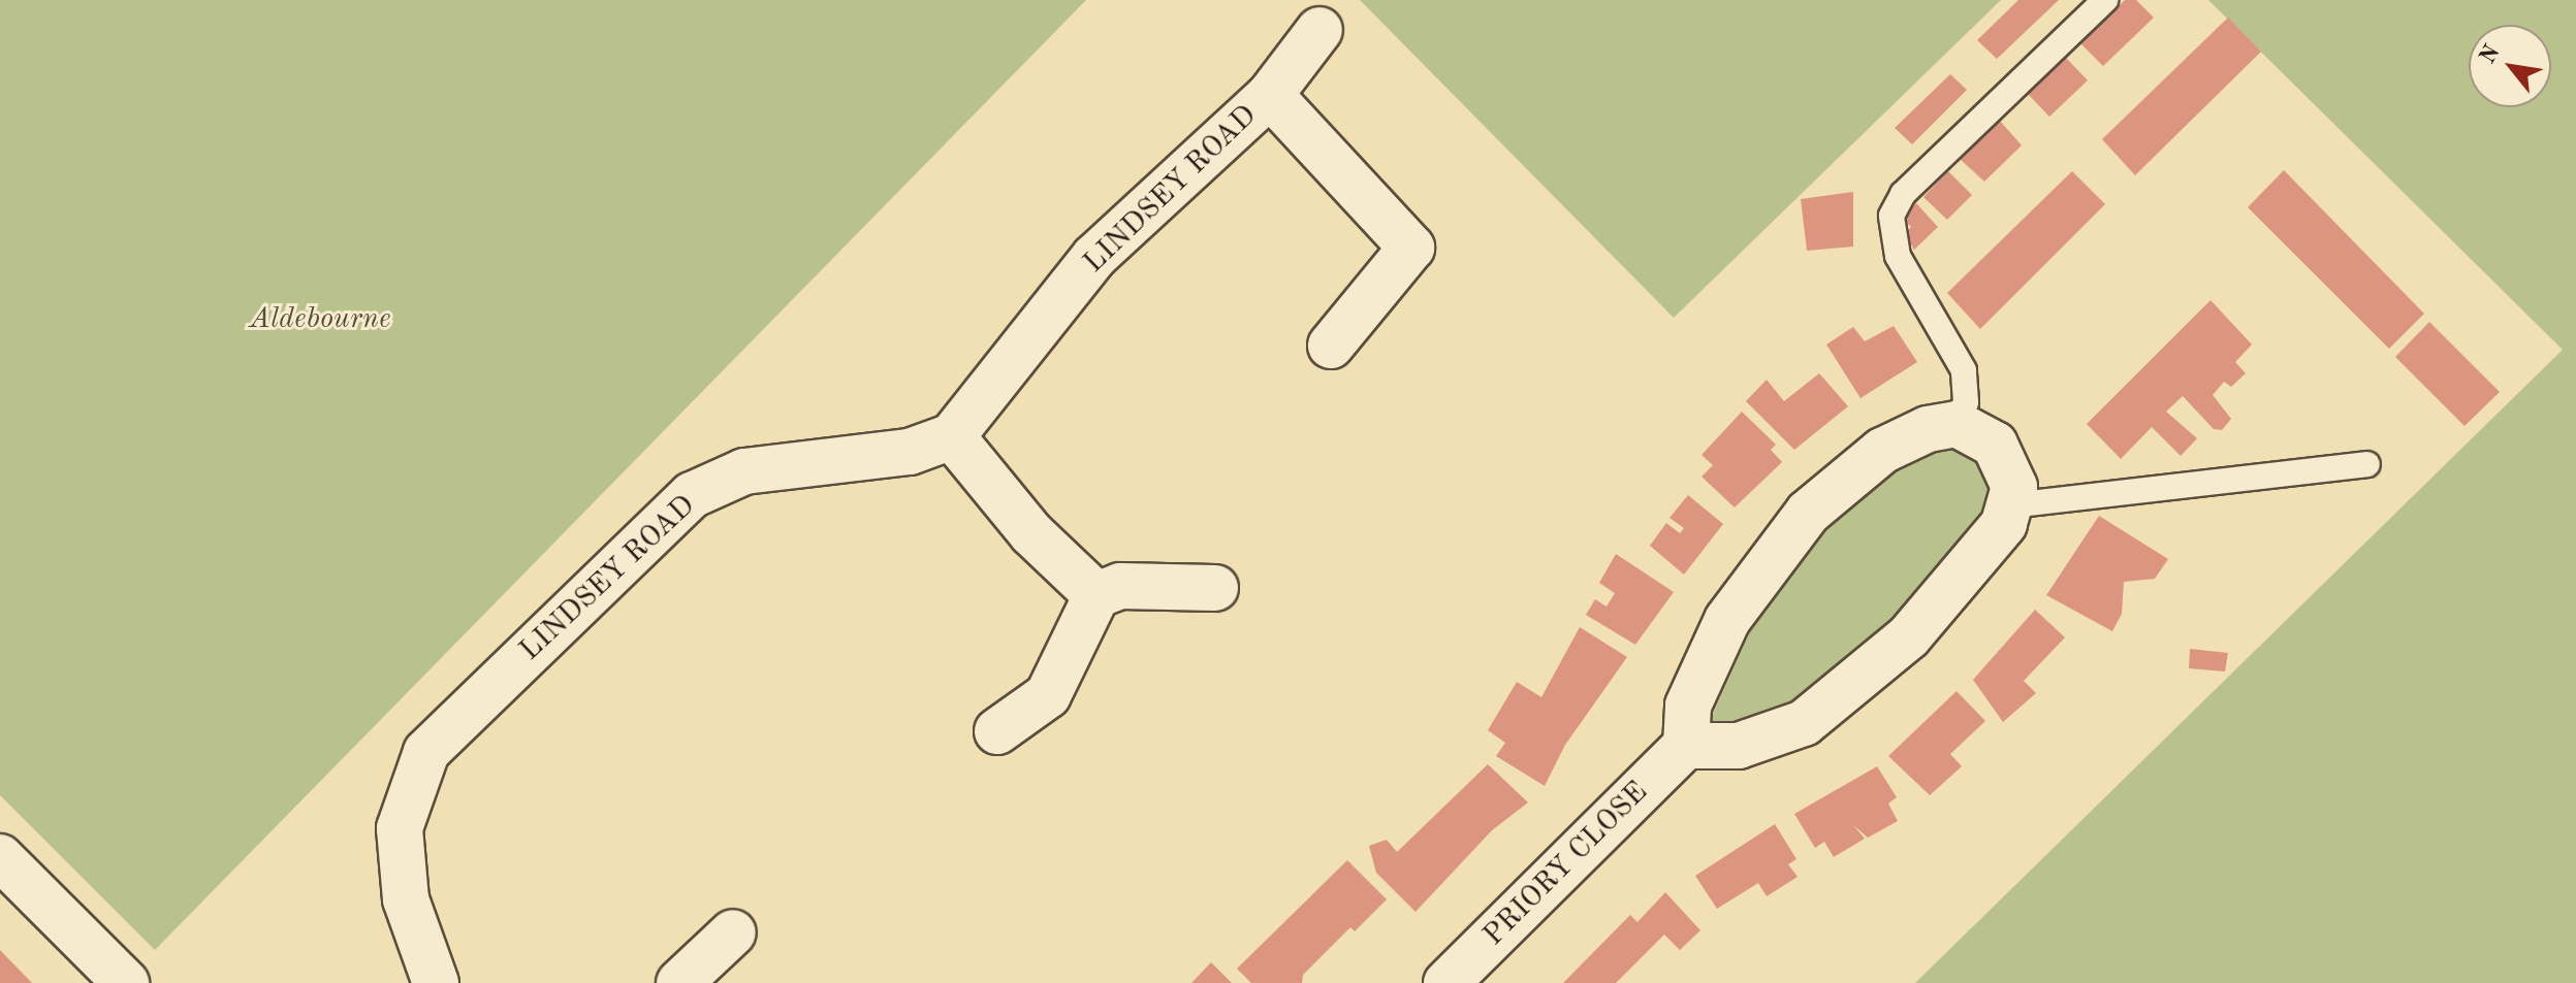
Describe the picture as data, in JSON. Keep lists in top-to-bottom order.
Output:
{
  "streets": {
    "street": ["LINDSEY ROAD", "PRIORY CLOSE"]
  },
  "parks": ["Aldebourne"],
  "north": "top left"
}
